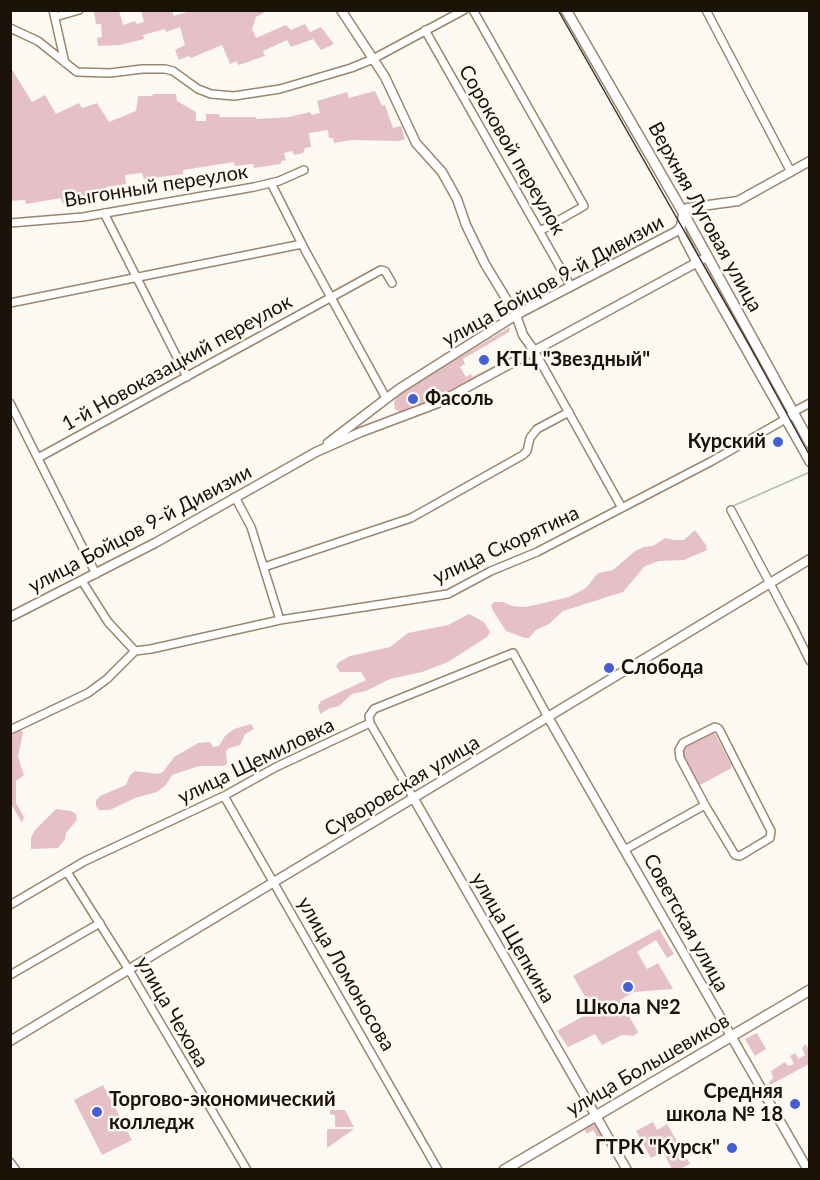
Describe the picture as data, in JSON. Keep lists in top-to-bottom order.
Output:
{
  "streets": {
    "main road": ["Верхняя Луговая улица", "улица Большевиков"],
    "street": [
      "Сороковой переулок",
      "Выгонный переулок",
      "улица Бойцов 9-й Дивизии",
      "1-й Новоказацкий переулок",
      "улица Скорятина",
      "улица Щемиловка",
      "Суворовская улица",
      "Советская улица",
      "улица Щепкина",
      "улица Ломоносова",
      "улица Чехова"
    ]
  },
  "crossings": [
    ["Сороковой переулок", "улица Бойцов 9-й Дивизии"],
    ["Верхняя Луговая улица", "улица Бойцов 9-й Дивизии"],
    ["Верхняя Луговая улица", "улица Скорятина"],
    ["улица Щемиловка", "Советская улица"],
    ["улица Щемиловка", "улица Щепкина"],
    ["улица Щемиловка", "улица Ломоносова"],
    ["улица Щемиловка", "улица Чехова"],
    ["Суворовская улица", "Советская улица"],
    ["Суворовская улица", "улица Щепкина"],
    ["Суворовская улица", "улица Ломоносова"],
    ["Суворовская улица", "улица Чехова"],
    ["Советская улица", "улица Большевиков"],
    ["улица Щепкина", "улица Большевиков"]
  ],
  "places": [
    "КТЦ \"Звездный\"",
    "Фасоль",
    "Курский",
    "Слобода",
    "Школа №2",
    "Средняя школа № 18",
    "Торгово-экономический колледж",
    "ГТРК \"Курск\""
  ]
}
